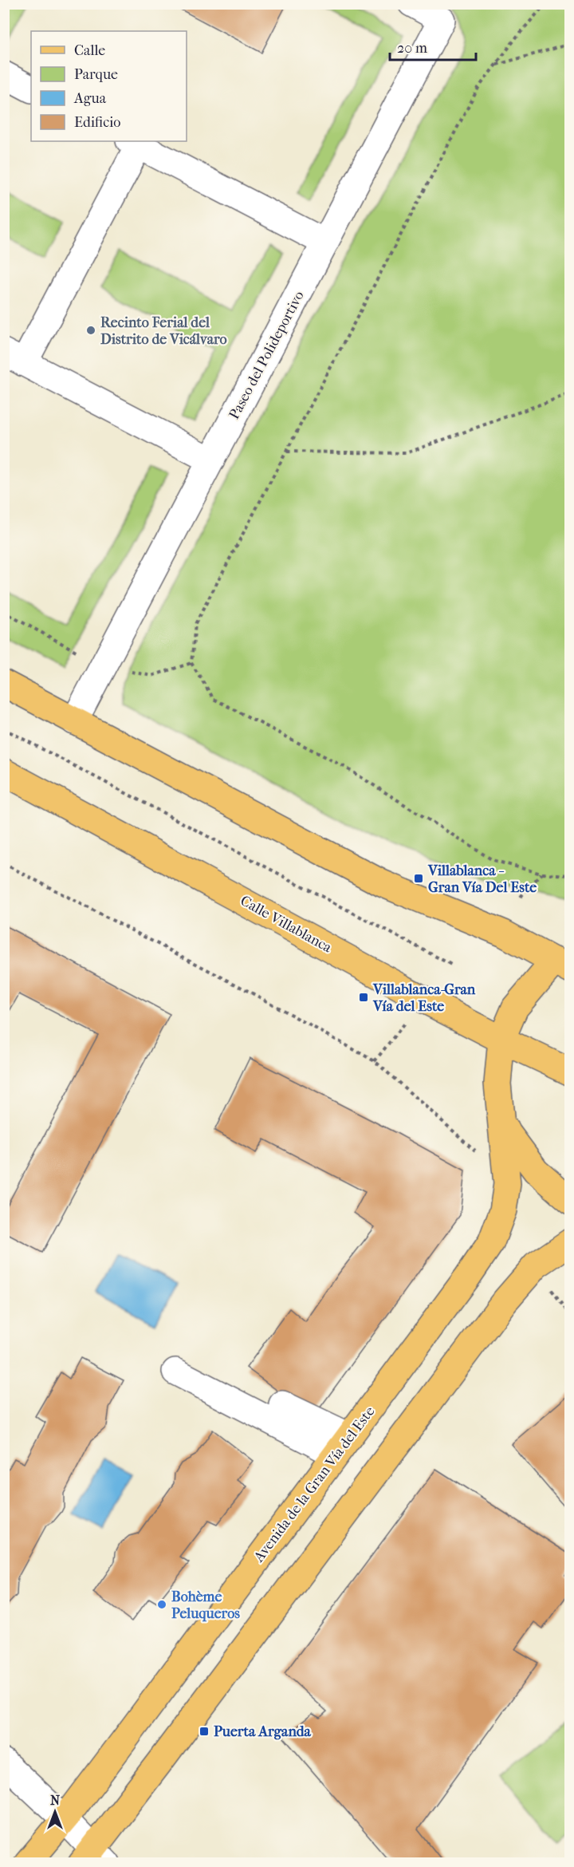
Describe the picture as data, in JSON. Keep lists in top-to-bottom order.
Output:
{
  "streets": {
    "main road": ["Calle Villablanca", "Avenida de la Gran Vía del Este"],
    "street": ["Paseo del Polideportivo"]
  },
  "crossings": [
    ["Calle Villablanca", "Avenida de la Gran Vía del Este"]
  ],
  "places": {
    "other": ["Recinto Ferial del Distrito de Vicálvaro", "Bohème Peluqueros"],
    "transit": ["Villablanca - Gran Vía Del Este", "Villablanca-Gran Vía del Este", "Puerta Arganda"]
  },
  "legend": [
    "Calle",
    "Parque",
    "Agua",
    "Edificio"
  ],
  "scale_bar": "20 m",
  "north": "top"
}
